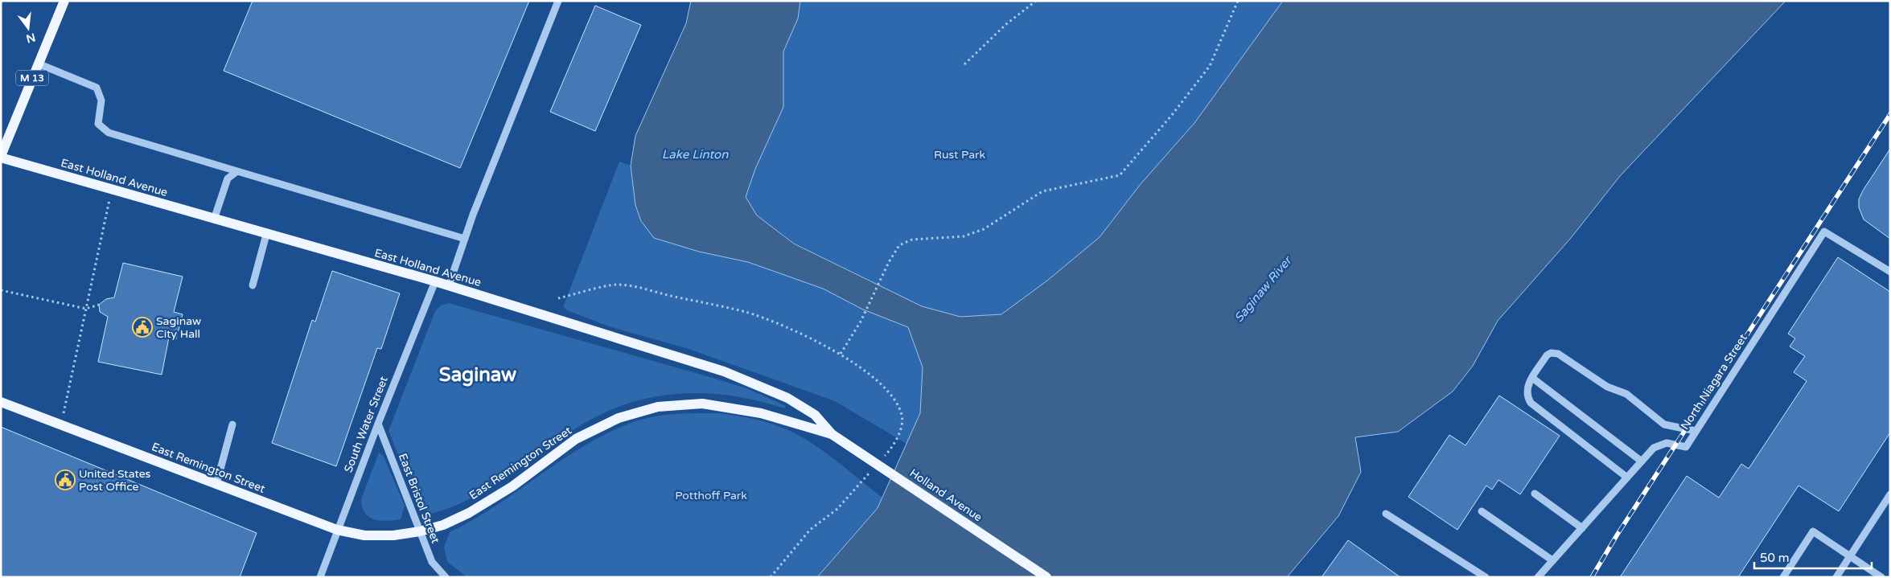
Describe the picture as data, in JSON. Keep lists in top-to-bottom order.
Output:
{
  "streets": {
    "main road": [
      "M 13",
      "East Holland Avenue",
      "East Remington Street",
      "Holland Avenue"
    ],
    "street": ["North Niagara Street", "South Water Street", "East Bristol Street"]
  },
  "crossings": [
    ["M 13", "East Holland Avenue"],
    ["East Holland Avenue", "South Water Street"],
    ["East Holland Avenue", "East Remington Street"],
    ["East Holland Avenue", "Holland Avenue"],
    ["South Water Street", "East Remington Street"],
    ["South Water Street", "East Bristol Street"],
    ["East Remington Street", "Holland Avenue"],
    ["East Remington Street", "East Bristol Street"]
  ],
  "districts": ["Saginaw"],
  "water": ["Lake Linton", "Saginaw River"],
  "parks": ["Rust Park", "Potthoff Park"],
  "places": {
    "public building": ["Saginaw City Hall", "United States Post Office"]
  },
  "scale_bar": "50 m",
  "north": "bottom"
}
